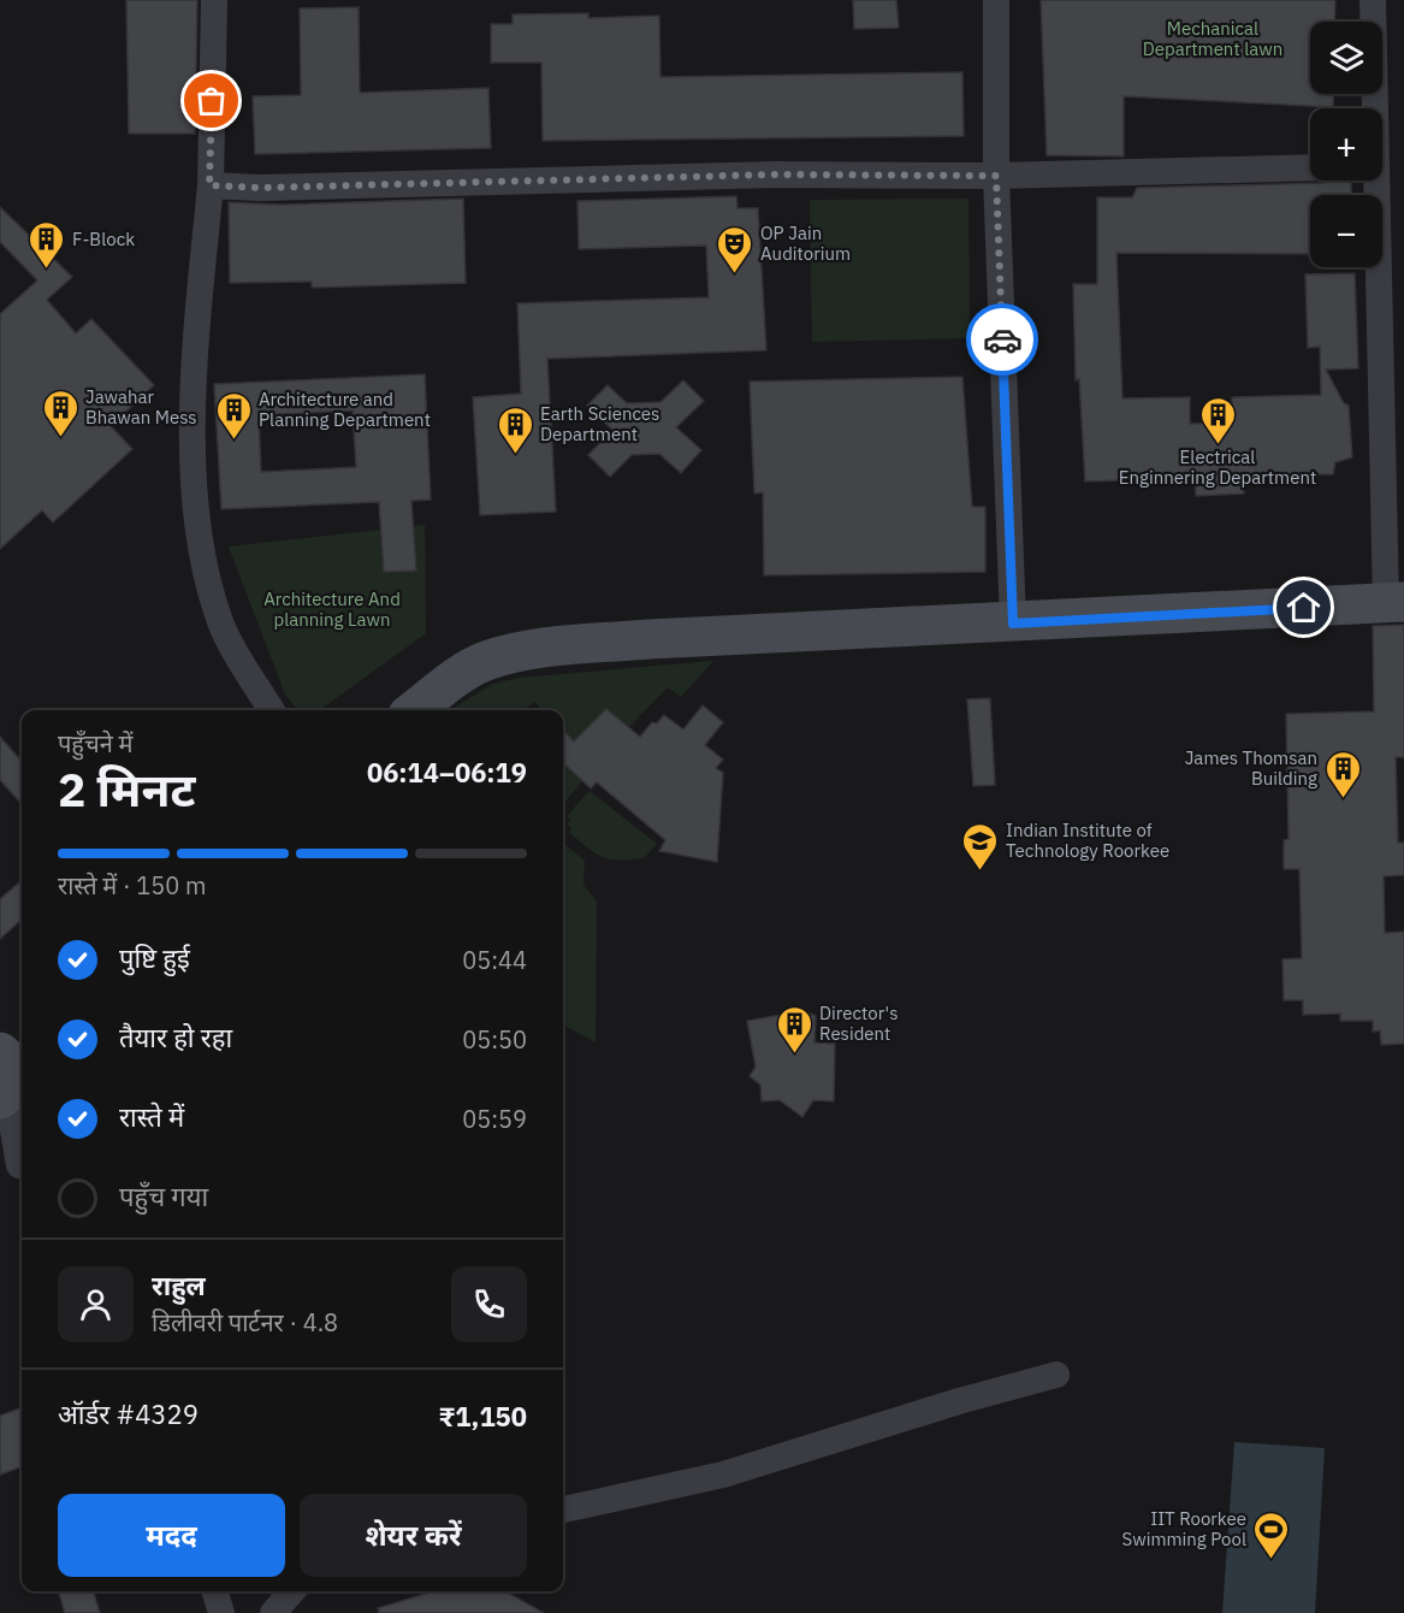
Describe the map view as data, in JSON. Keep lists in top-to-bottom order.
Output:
{
  "parks": ["Mechanical Department lawn", "Architecture And planning Lawn"],
  "places": {
    "building": [
      "F-Block",
      "Jawahar Bhawan Mess",
      "Architecture and Planning Department",
      "Electrical Enginnering Department",
      "Earth Sciences Department",
      "James Thomsan Building",
      "Director's Resident"
    ],
    "theatre": ["OP Jain Auditorium"],
    "school or university": ["Indian Institute of Technology Roorkee"],
    "sports": ["IIT Roorkee Swimming Pool"]
  },
  "page": {
    "map_buttons": ["+", "−"],
    "heading": ["2 मिनट", "पहुँचने में", "06:14–06:19"],
    "panel": [
      "राहुल",
      "डिलीवरी पार्टनर · 4.8",
      "ऑर्डर #4329",
      "₹1,150"
    ],
    "bar": "रास्ते में · 150 m",
    "list": [
      ["पुष्टि हुई", "05:44"],
      ["तैयार हो रहा", "05:50"],
      ["रास्ते में", "05:59"],
      "पहुँच गया"
    ],
    "buttons": ["मदद", "शेयर करें"]
  }
}
